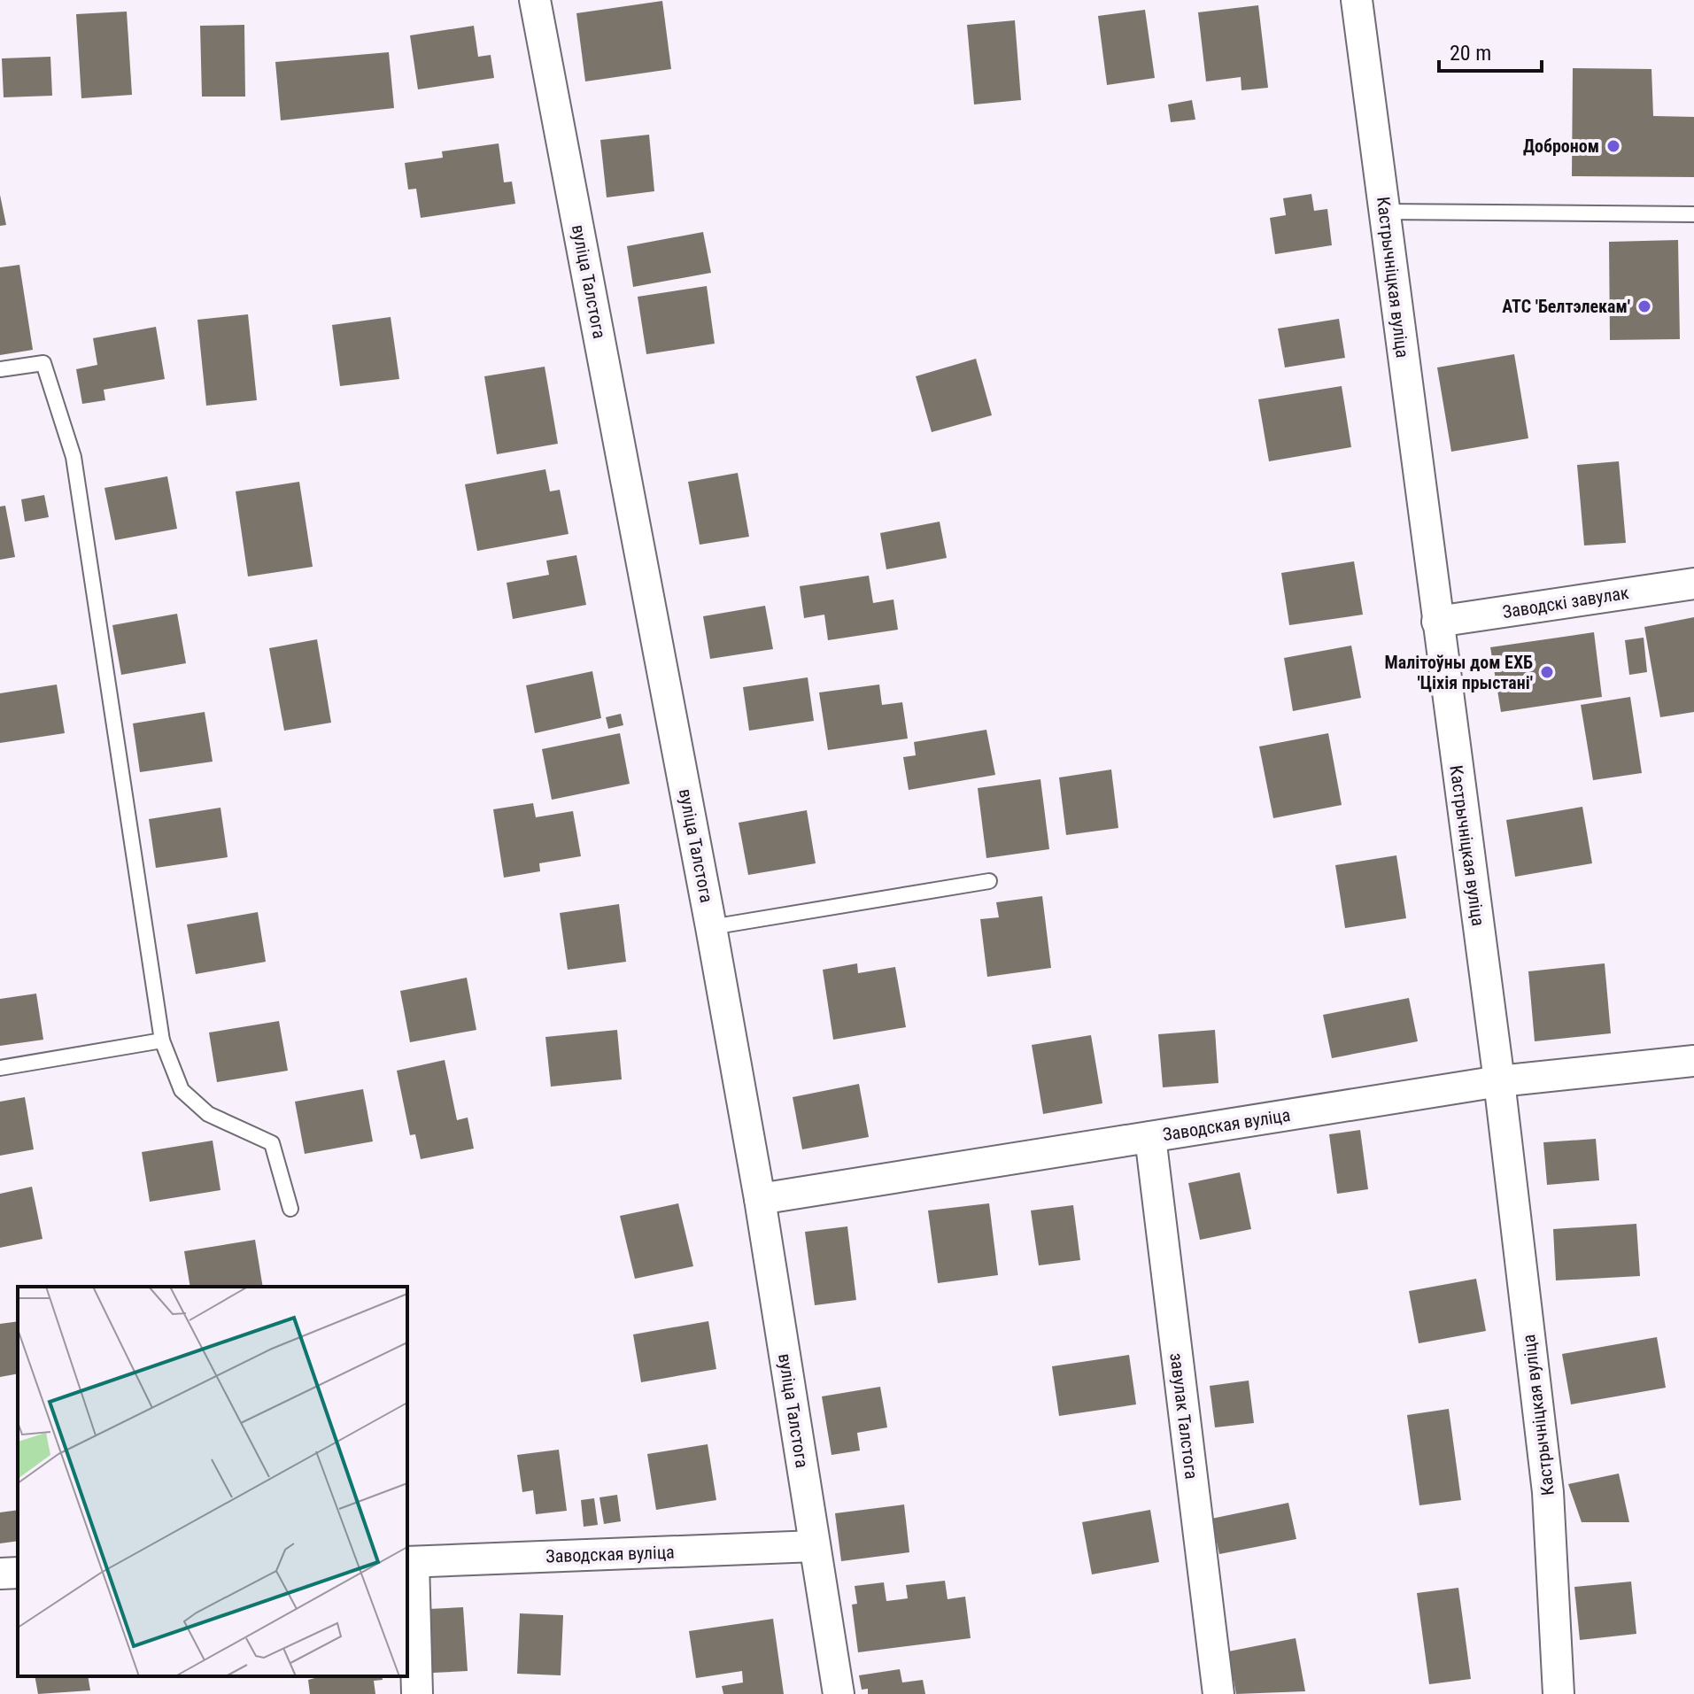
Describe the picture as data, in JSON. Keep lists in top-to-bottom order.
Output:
{
  "streets": {
    "street": [
      "Кастрычніцкая вуліца",
      "вуліца Талстога",
      "Заводскі завулак",
      "Заводская вуліца",
      "завулак Талстога"
    ]
  },
  "crossings": [
    ["Кастрычніцкая вуліца", "Заводскі завулак"],
    ["Кастрычніцкая вуліца", "Заводская вуліца"],
    ["вуліца Талстога", "Заводская вуліца"],
    ["Заводская вуліца", "завулак Талстога"]
  ],
  "places": ["Доброном", "АТС 'Белтэлекам'", "Малітоўны дом ЕХБ 'Ціхія прыстані'"],
  "scale_bar": "20 m"
}
